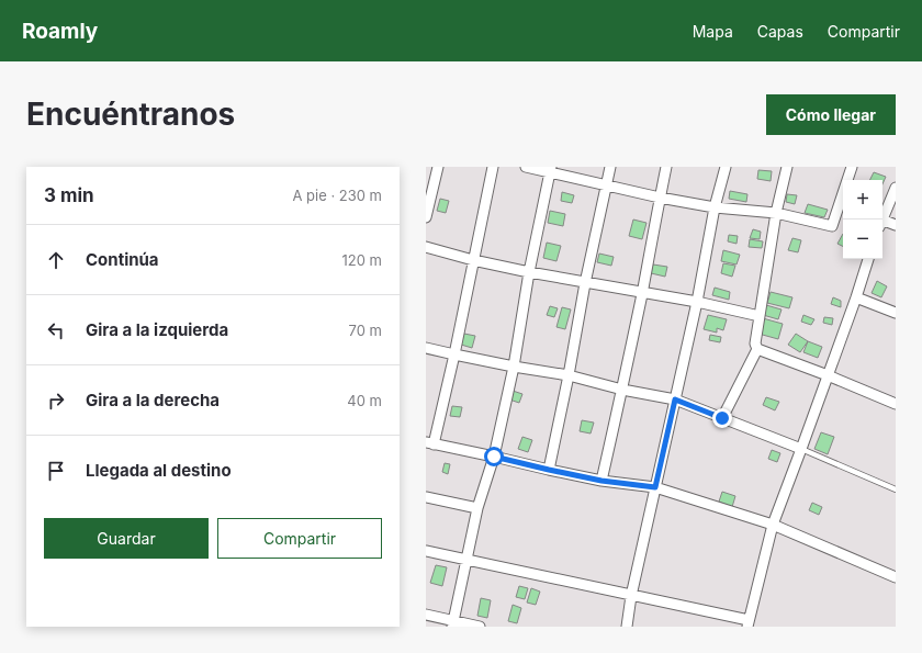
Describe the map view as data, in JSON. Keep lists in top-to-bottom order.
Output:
{
  "page": {
    "header": "Roamly",
    "nav": ["Mapa", "Capas", "Compartir"],
    "buttons": [
      "Cómo llegar",
      ["Guardar", "Compartir"]
    ],
    "title": "Encuéntranos",
    "heading": ["3 min", "A pie · 230 m"],
    "map_buttons": ["+", "−"],
    "list": [
      ["Continúa", "120 m"],
      ["Gira a la izquierda", "70 m"],
      ["Gira a la derecha", "40 m"],
      "Llegada al destino"
    ]
  }
}
